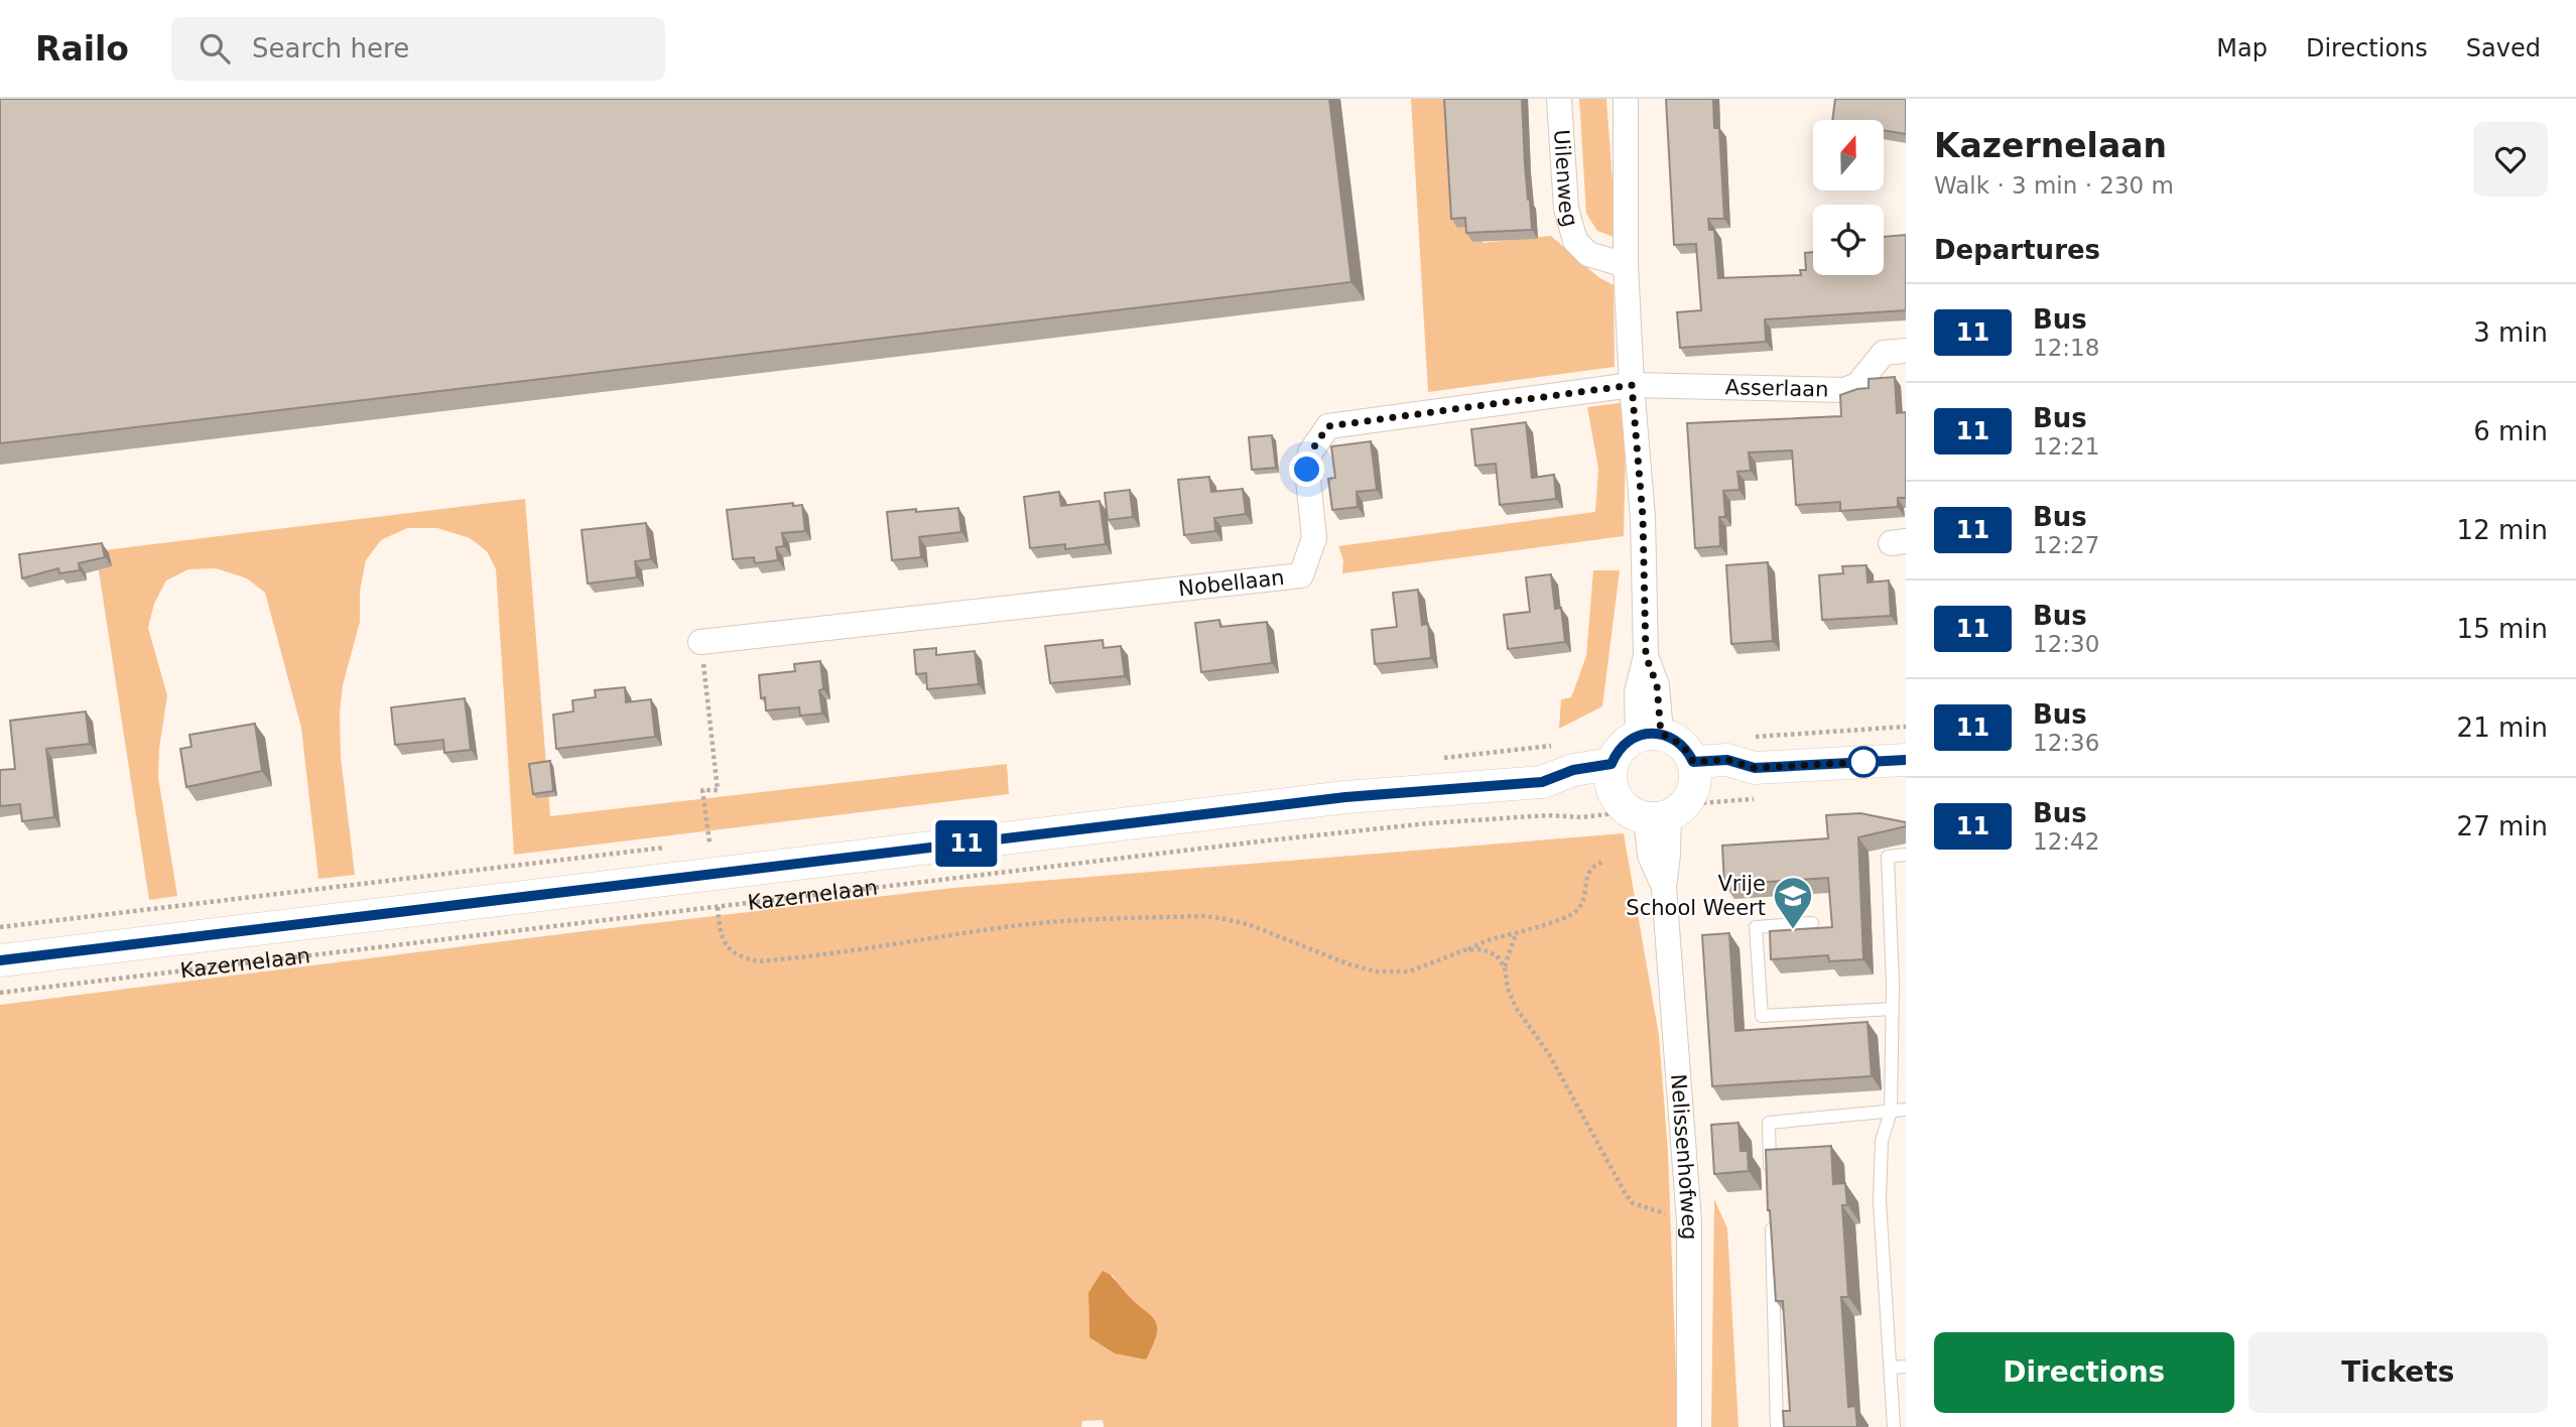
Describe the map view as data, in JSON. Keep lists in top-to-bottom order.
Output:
{
  "streets": {
    "street": [
      "Uilenweg",
      "Asserlaan",
      "Nobellaan",
      "Kazernelaan",
      "Nelissenhofweg"
    ]
  },
  "crossings": [
    ["Asserlaan", "Nobellaan"],
    ["Kazernelaan", "Nelissenhofweg"]
  ],
  "places": {
    "school or university": ["Vrije School Weert"]
  },
  "lines": ["bus line 11"],
  "north": "top",
  "page": {
    "header": "Railo",
    "search": "Search here",
    "nav": ["Map", "Directions", "Saved"],
    "on_map": "11",
    "heading": [
      ["Kazernelaan", "Walk · 3 min · 230 m"],
      "Departures"
    ],
    "list": [
      {
        "mark": "11",
        "name": "Bus",
        "note": "12:18",
        "value": "3 min"
      },
      {
        "mark": "11",
        "name": "Bus",
        "note": "12:21",
        "value": "6 min"
      },
      {
        "mark": "11",
        "name": "Bus",
        "note": "12:27",
        "value": "12 min"
      },
      {
        "mark": "11",
        "name": "Bus",
        "note": "12:30",
        "value": "15 min"
      },
      {
        "mark": "11",
        "name": "Bus",
        "note": "12:36",
        "value": "21 min"
      },
      {
        "mark": "11",
        "name": "Bus",
        "note": "12:42",
        "value": "27 min"
      }
    ],
    "buttons": ["Directions", "Tickets"]
  }
}
